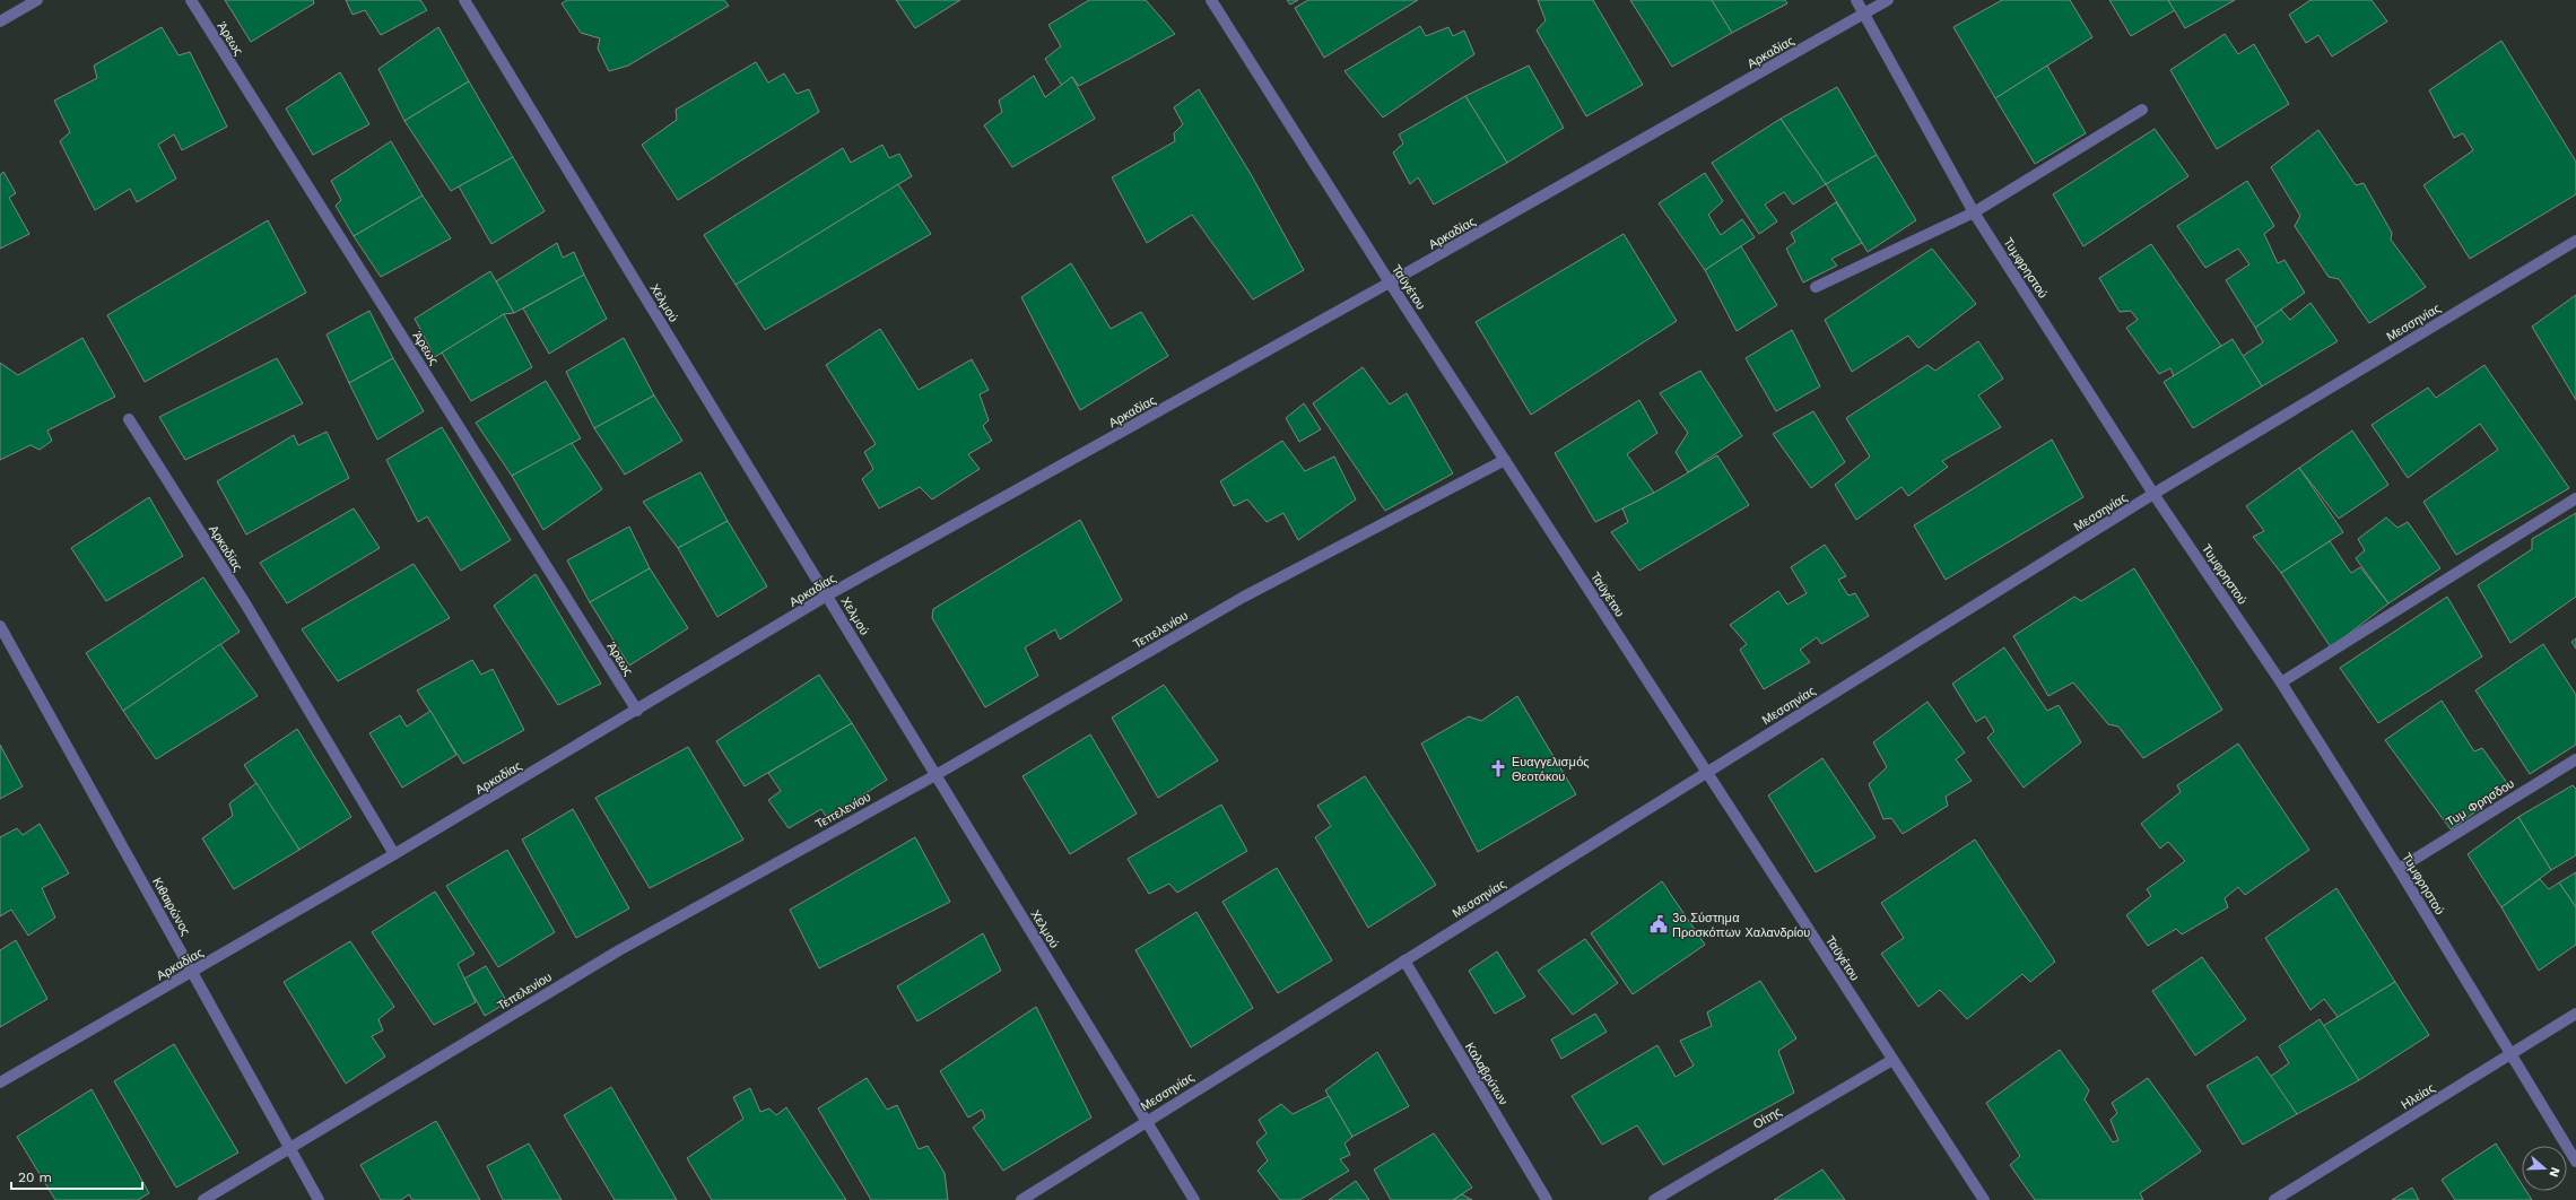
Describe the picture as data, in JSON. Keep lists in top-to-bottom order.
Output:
{
  "streets": {
    "street": [
      "Άρεως",
      "Αρκαδίας",
      "Τυμφρηστού",
      "Ταϋγέτου",
      "Χελμού",
      "Μεσσηνίας",
      "Τεπελενίου",
      "Τυμ Φρησδου",
      "Κιθαιρώνος",
      "Καλαβρύτων",
      "Ηλείας",
      "Οίτης"
    ]
  },
  "crossings": [
    ["Άρεως", "Αρκαδίας"],
    ["Αρκαδίας", "Τυμφρηστού"],
    ["Αρκαδίας", "Ταϋγέτου"],
    ["Αρκαδίας", "Χελμού"],
    ["Αρκαδίας", "Κιθαιρώνος"],
    ["Τυμφρηστού", "Μεσσηνίας"],
    ["Τυμφρηστού", "Τυμ Φρησδου"],
    ["Τυμφρηστού", "Ηλείας"],
    ["Ταϋγέτου", "Μεσσηνίας"],
    ["Ταϋγέτου", "Τεπελενίου"],
    ["Ταϋγέτου", "Οίτης"],
    ["Χελμού", "Μεσσηνίας"],
    ["Χελμού", "Τεπελενίου"],
    ["Μεσσηνίας", "Καλαβρύτων"],
    ["Τεπελενίου", "Κιθαιρώνος"]
  ],
  "places": {
    "church": ["Ευαγγελισμός Θεοτόκου"],
    "public building": ["3ο Σύστημα Προσκόπων Χαλανδρίου"]
  },
  "scale_bar": "20 m",
  "north": "right"
}
